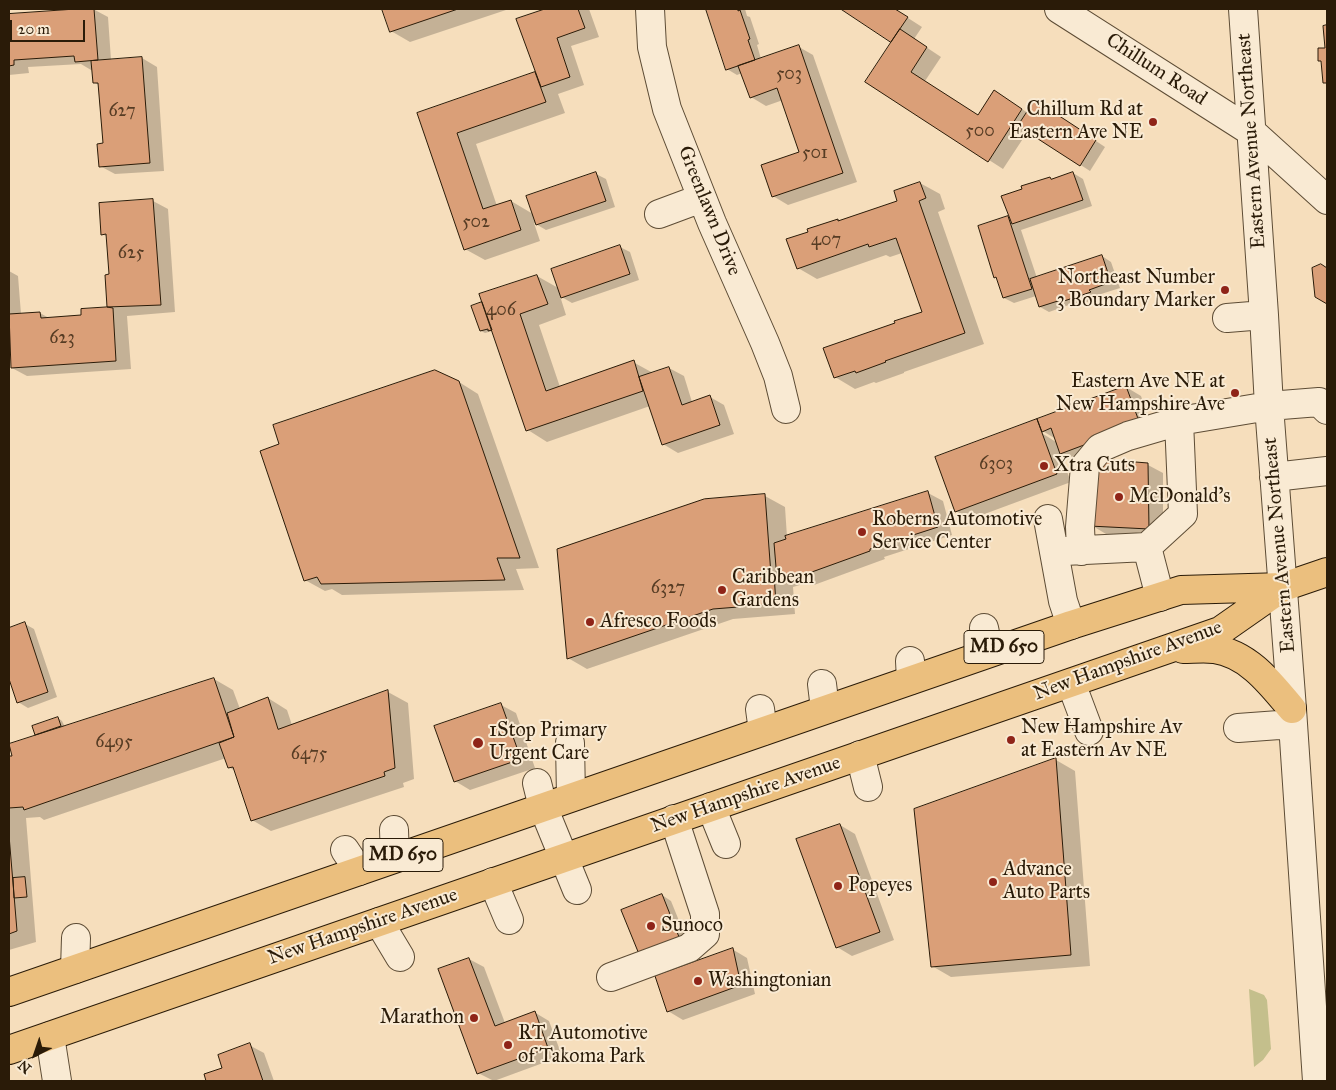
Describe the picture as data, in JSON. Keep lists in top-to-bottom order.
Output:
{
  "streets": {
    "main road": ["MD 650", "New Hampshire Avenue"],
    "street": ["Chillum Road", "Eastern Avenue Northeast", "Greenlawn Drive"]
  },
  "crossings": [
    ["Chillum Road", "Eastern Avenue Northeast"],
    ["Eastern Avenue Northeast", "New Hampshire Avenue"]
  ],
  "places": [
    "Chillum Rd at Eastern Ave NE",
    "Northeast Number 3 Boundary Marker",
    "Eastern Ave NE at New Hampshire Ave",
    "Xtra Cuts",
    "McDonald's",
    "Roberns Automotive Service Center",
    "Caribbean Gardens",
    "Afresco Foods",
    "New Hampshire Av at Eastern Av NE",
    "1Stop Primary Urgent Care",
    "Advance Auto Parts",
    "Popeyes",
    "Sunoco",
    "Washingtonian",
    "Marathon",
    "RT Automotive of Takoma Park"
  ],
  "house_numbers": [
    "503",
    "627",
    "500",
    "501",
    "502",
    "407",
    "625",
    "406",
    "623",
    "6303",
    "6327",
    "6495",
    "6475"
  ],
  "scale_bar": "20 m",
  "north": "bottom left"
}
